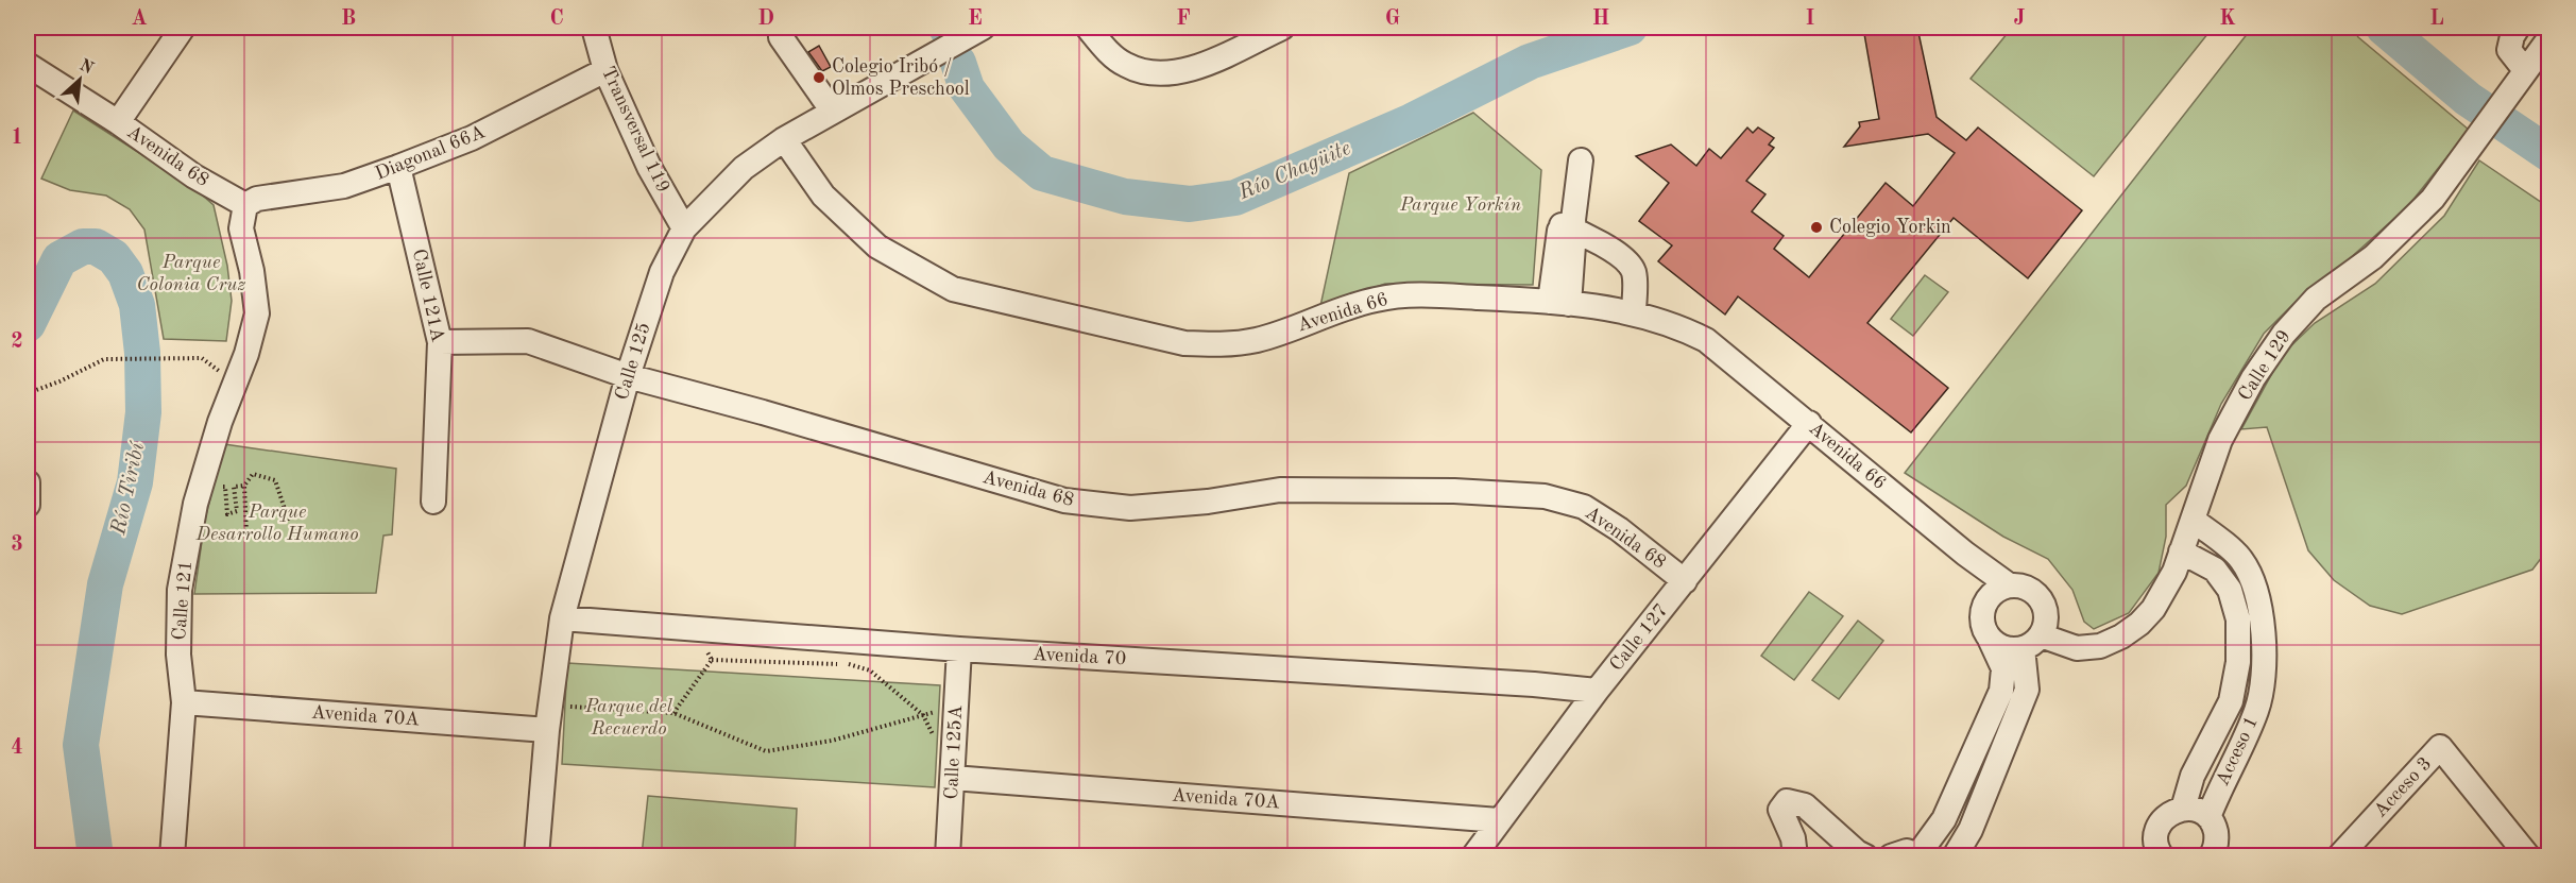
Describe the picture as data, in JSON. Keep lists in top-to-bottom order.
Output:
{
  "streets": {
    "street": [
      "Transversal 119",
      "Diagonal 66A",
      "Avenida 68",
      "Calle 121A",
      "Avenida 66",
      "Calle 125",
      "Calle 129",
      "Calle 121",
      "Calle 127",
      "Avenida 70",
      "Avenida 70A",
      "Acceso 1",
      "Calle 125A",
      "Acceso 3"
    ]
  },
  "crossings": [
    ["Transversal 119", "Diagonal 66A"],
    ["Transversal 119", "Calle 125"],
    ["Diagonal 66A", "Avenida 68"],
    ["Diagonal 66A", "Calle 121A"],
    ["Diagonal 66A", "Calle 121"],
    ["Avenida 68", "Calle 121A"],
    ["Avenida 68", "Calle 125"],
    ["Avenida 68", "Calle 121"],
    ["Avenida 68", "Calle 127"],
    ["Avenida 66", "Calle 125"],
    ["Avenida 66", "Calle 129"],
    ["Avenida 66", "Calle 127"],
    ["Calle 125", "Avenida 70"],
    ["Calle 125", "Avenida 70A"],
    ["Calle 129", "Acceso 1"],
    ["Calle 121", "Avenida 70A"],
    ["Calle 127", "Avenida 70"],
    ["Calle 127", "Avenida 70A"],
    ["Avenida 70", "Calle 125A"],
    ["Avenida 70A", "Calle 125A"]
  ],
  "water": ["Río Chagüite", "Río Tiribí"],
  "parks": [
    "Parque Yorkín",
    "Parque Colonia Cruz",
    "Parque Desarrollo Humano",
    "Parque del Recuerdo"
  ],
  "places": ["Colegio Iribó / Olmos Preschool", "Colegio Yorkin"],
  "north": "top right",
  "grid": {
    "columns": [
      "A",
      "B",
      "C",
      "D",
      "E",
      "F",
      "G",
      "H",
      "I",
      "J",
      "K",
      "L"
    ],
    "rows": [
      "1",
      "2",
      "3",
      "4"
    ]
  }
}
